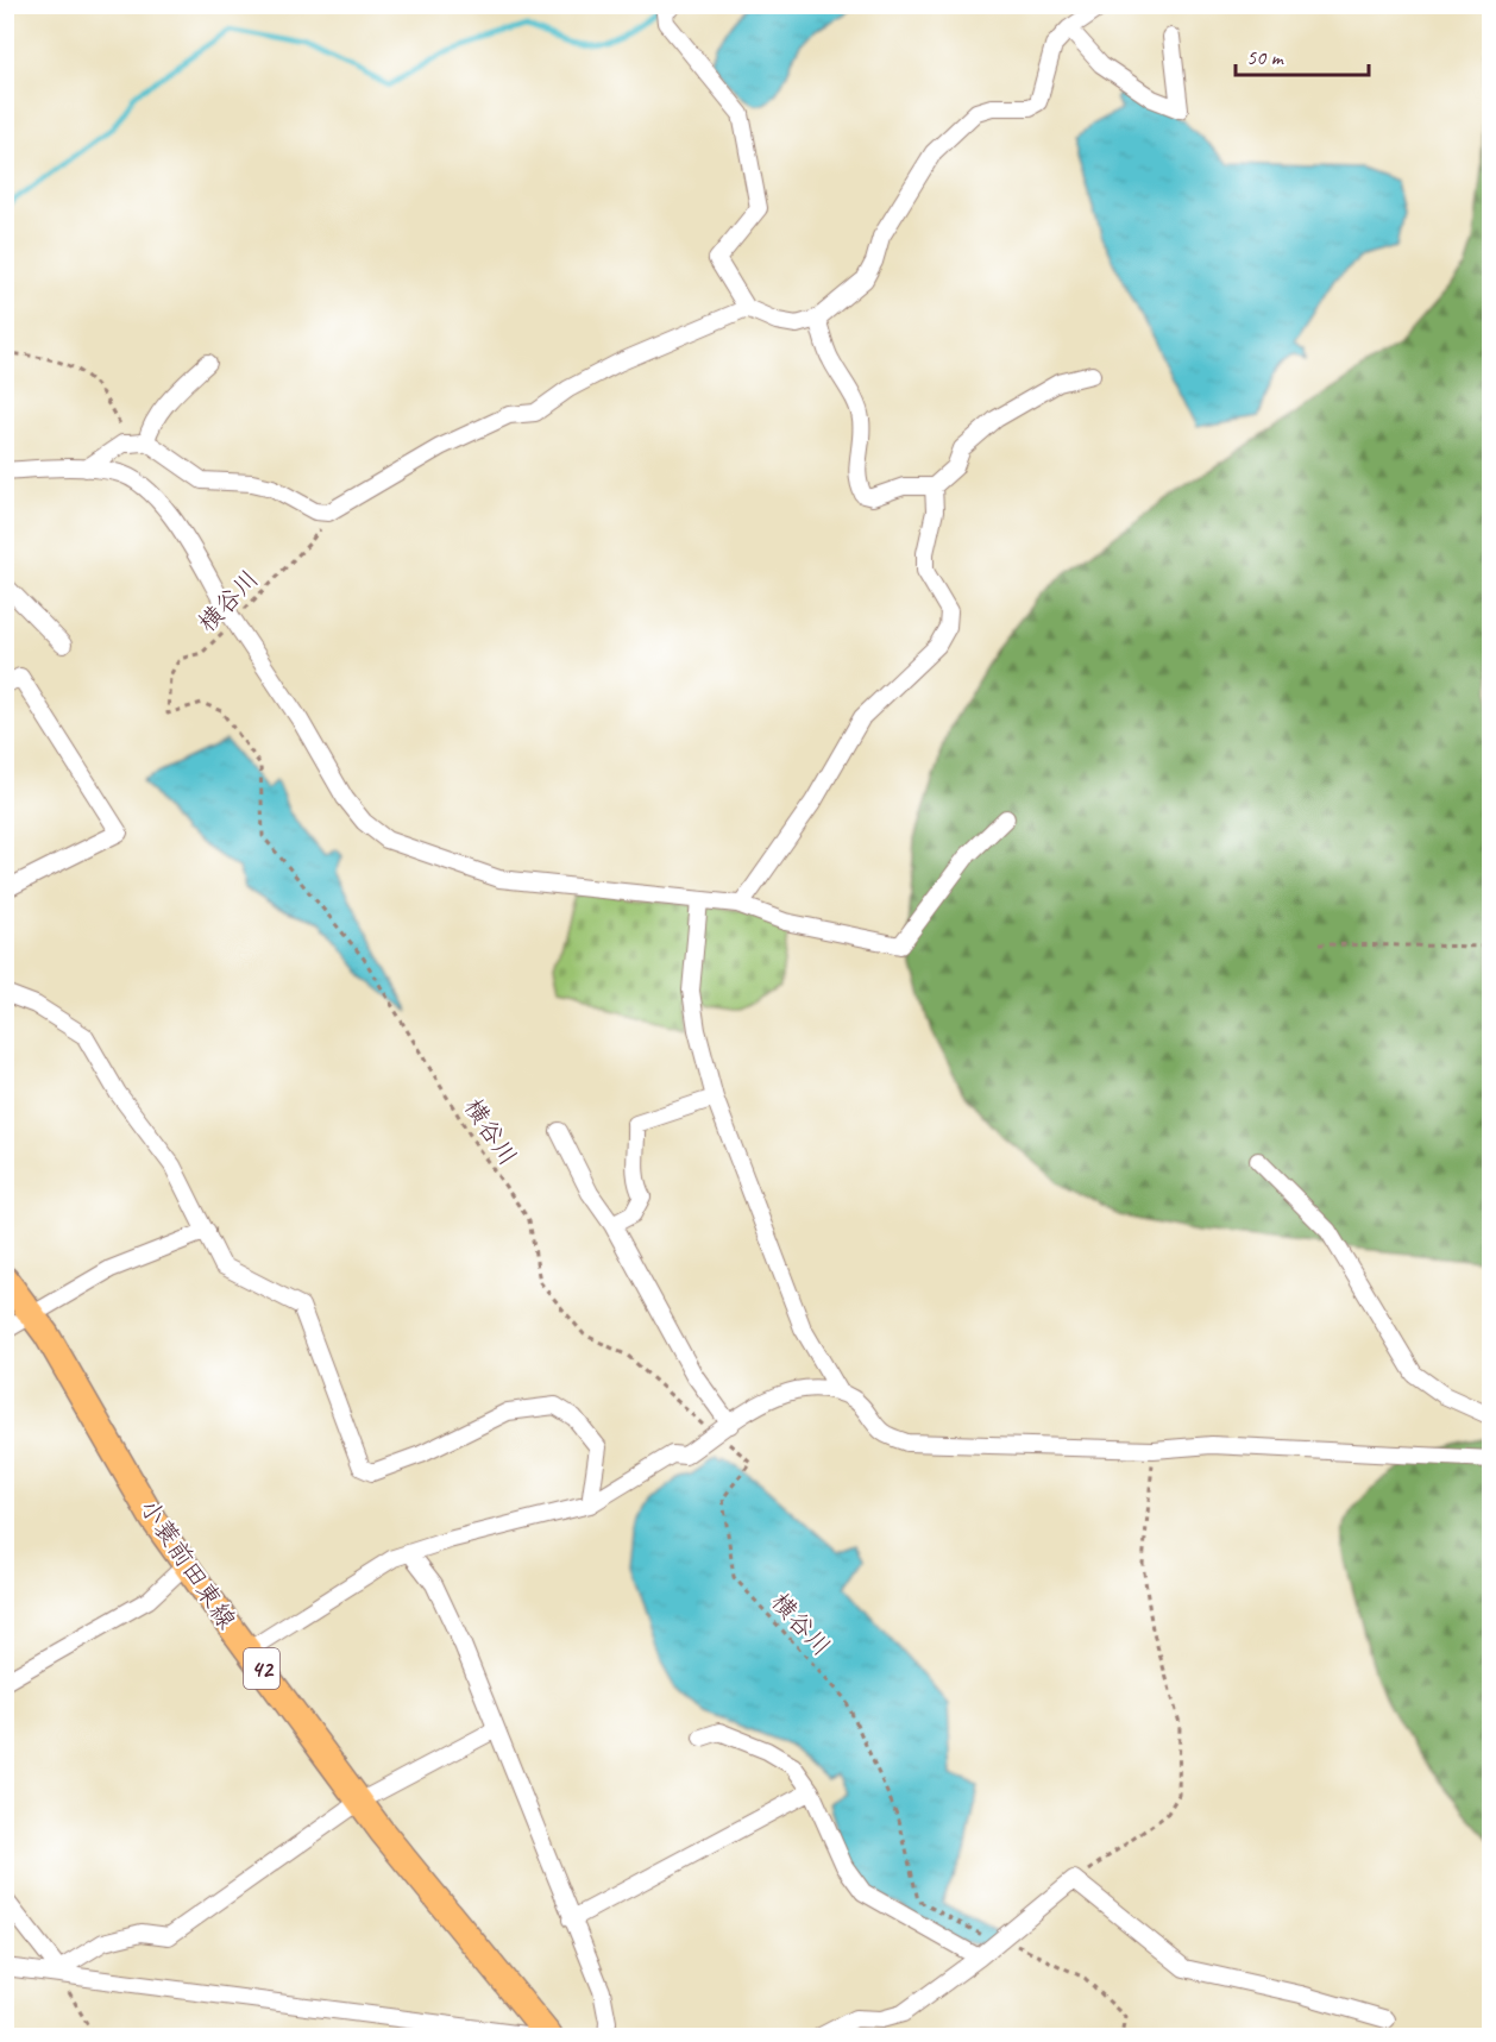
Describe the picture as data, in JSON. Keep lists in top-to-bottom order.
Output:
{
  "streets": {
    "main road": ["小蓑前田東線", "42"],
    "path": ["横谷川"]
  },
  "scale_bar": "50 m"
}
